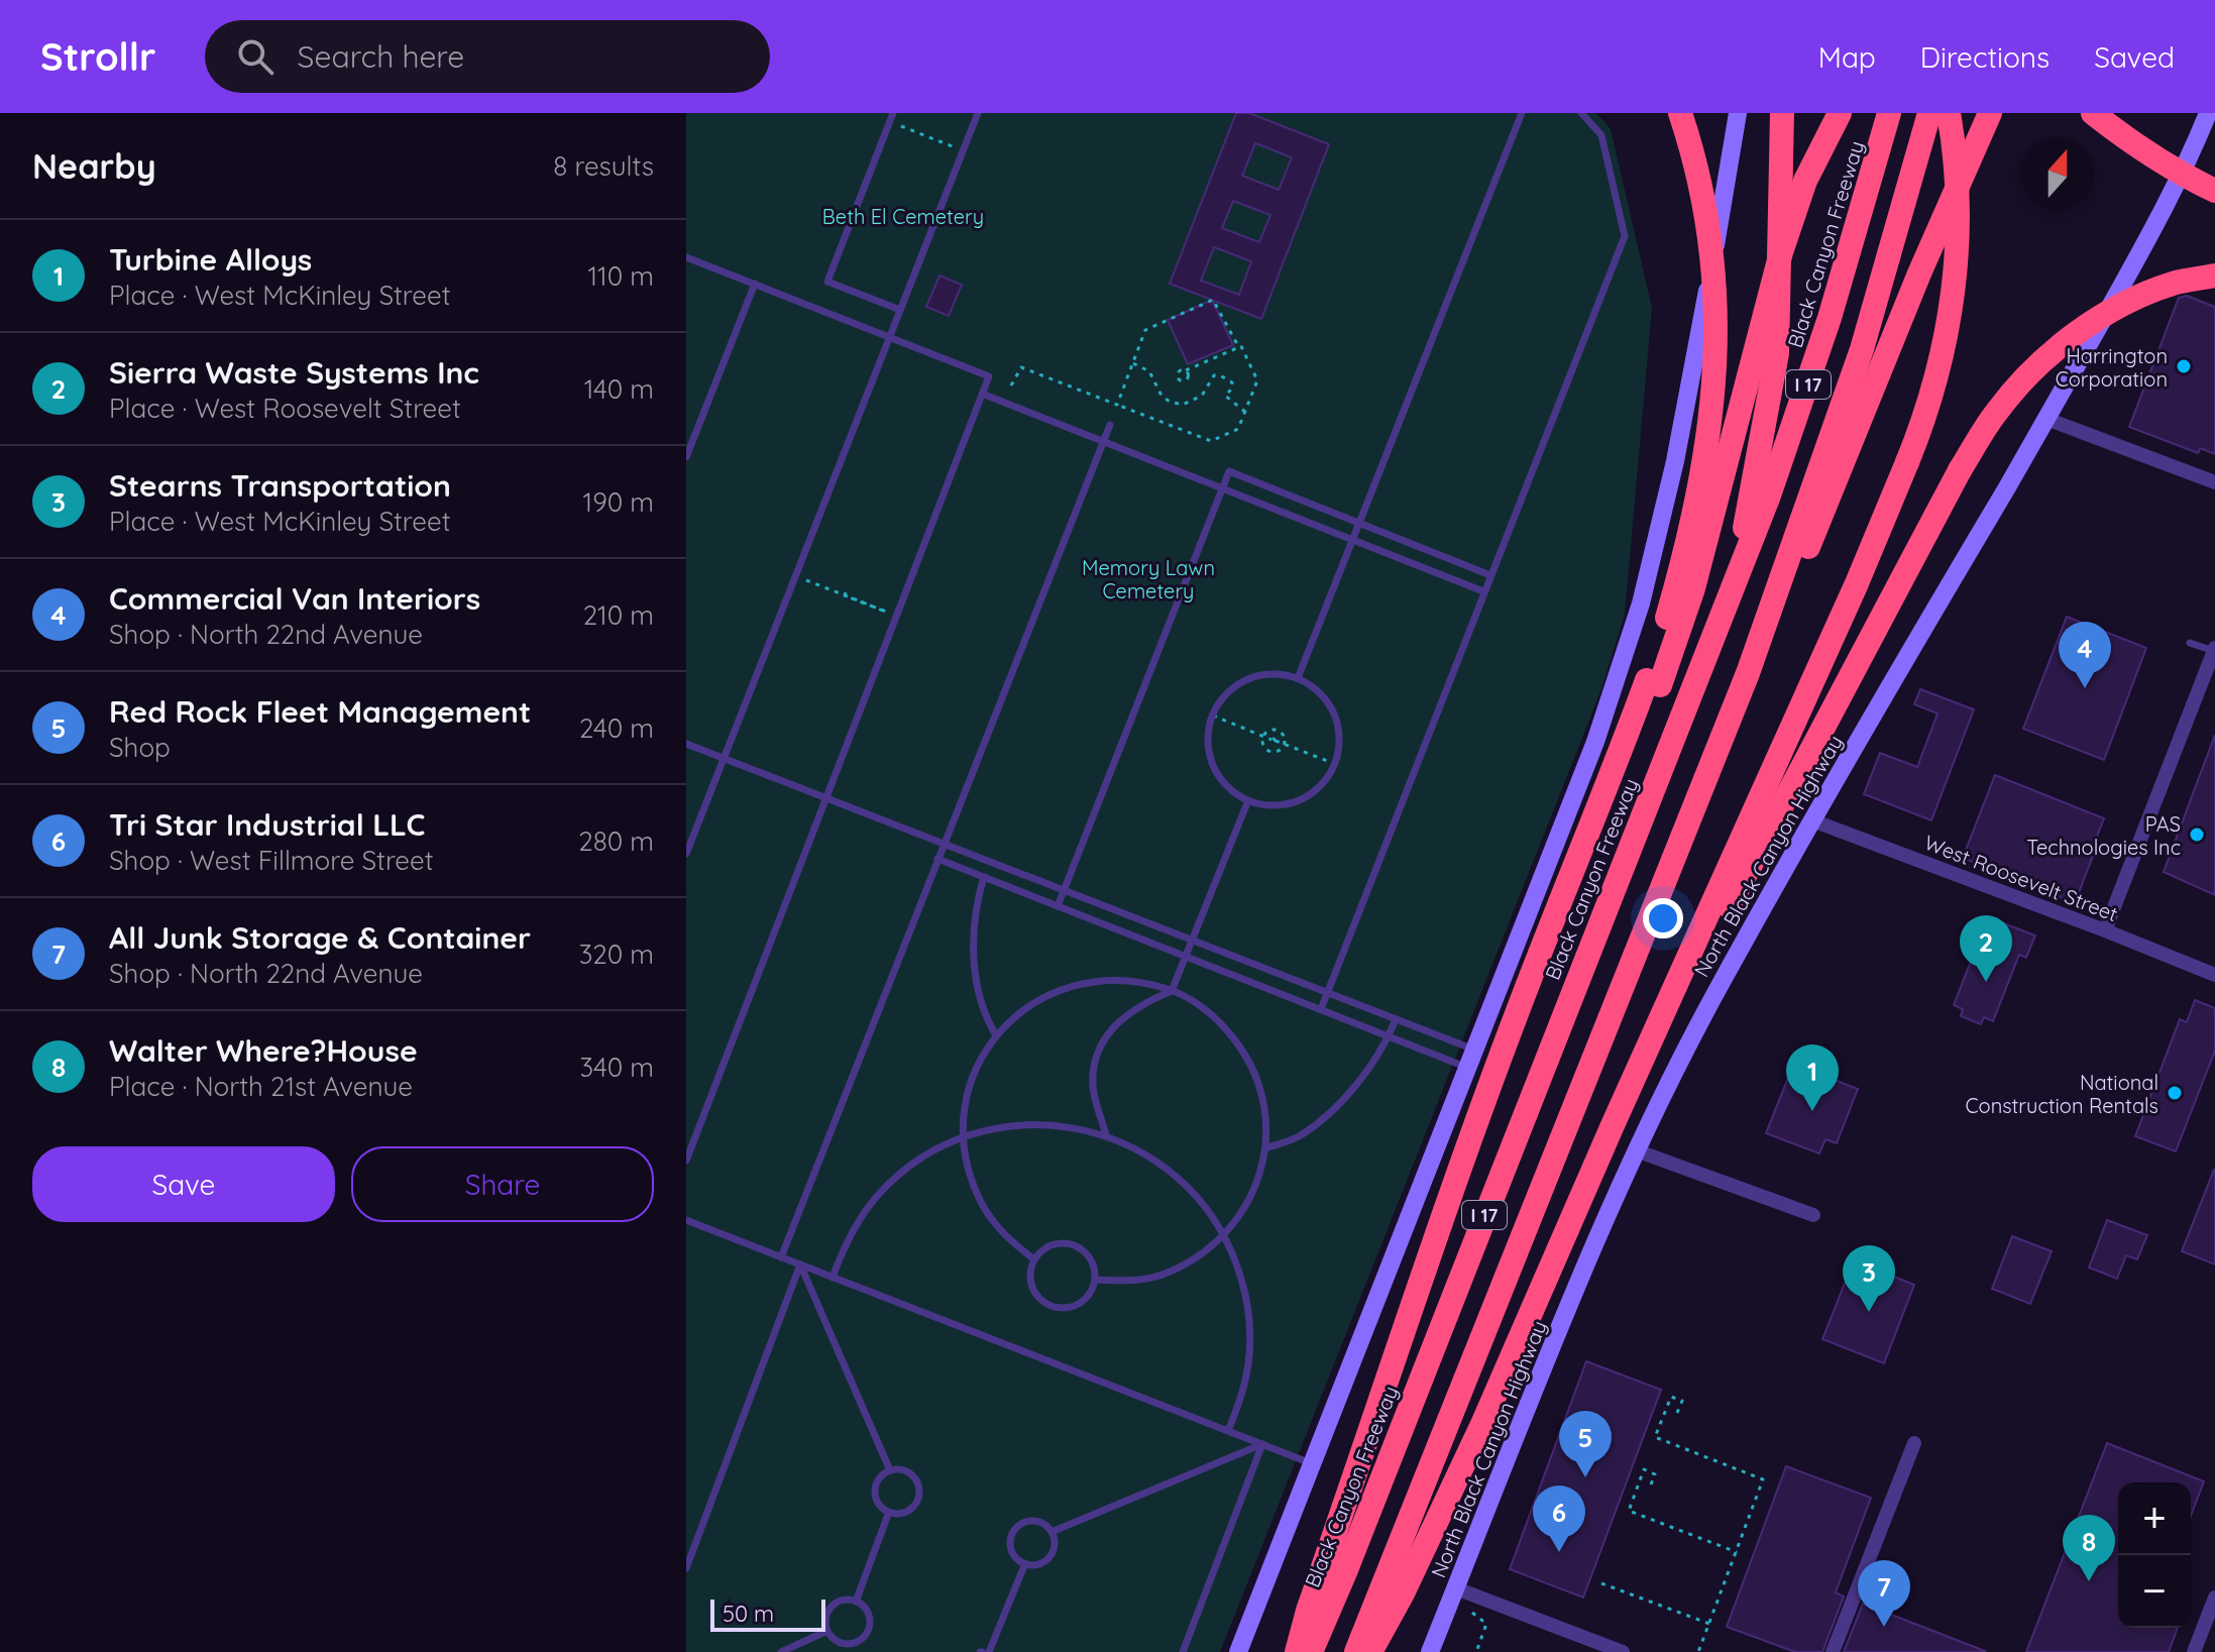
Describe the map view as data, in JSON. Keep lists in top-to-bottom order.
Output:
{
  "streets": {
    "highway": ["Black Canyon Freeway", "I 17"],
    "main road": ["North Black Canyon Highway"],
    "street": ["West Roosevelt Street"]
  },
  "crossings": [
    ["North Black Canyon Highway", "West Roosevelt Street"]
  ],
  "parks": ["Beth El Cemetery", "Memory Lawn Cemetery"],
  "places": ["Harrington Corporation", "PAS Technologies Inc", "National Construction Rentals"],
  "scale_bar": "50 m",
  "north": "top",
  "page": {
    "header": "Strollr",
    "search": "Search here",
    "nav": ["Map", "Directions", "Saved"],
    "heading": ["Nearby", "8 results"],
    "list": [
      {
        "mark": "1",
        "name": "Turbine Alloys",
        "note": "Place · West McKinley Street",
        "value": "110 m"
      },
      {
        "mark": "2",
        "name": "Sierra Waste Systems Inc",
        "note": "Place · West Roosevelt Street",
        "value": "140 m"
      },
      {
        "mark": "3",
        "name": "Stearns Transportation",
        "note": "Place · West McKinley Street",
        "value": "190 m"
      },
      {
        "mark": "4",
        "name": "Commercial Van Interiors",
        "note": "Shop · North 22nd Avenue",
        "value": "210 m"
      },
      {
        "mark": "5",
        "name": "Red Rock Fleet Management",
        "note": "Shop",
        "value": "240 m"
      },
      {
        "mark": "6",
        "name": "Tri Star Industrial LLC",
        "note": "Shop · West Fillmore Street",
        "value": "280 m"
      },
      {
        "mark": "7",
        "name": "All Junk Storage & Container",
        "note": "Shop · North 22nd Avenue",
        "value": "320 m"
      },
      {
        "mark": "8",
        "name": "Walter Where?House",
        "note": "Place · North 21st Avenue",
        "value": "340 m"
      }
    ],
    "pins": [
      "4",
      "2",
      "1",
      "3",
      "5",
      "6",
      "8",
      "7"
    ],
    "buttons": ["Save", "Share"],
    "map_buttons": ["+", "−"],
    "scale": "50 m"
  }
}
